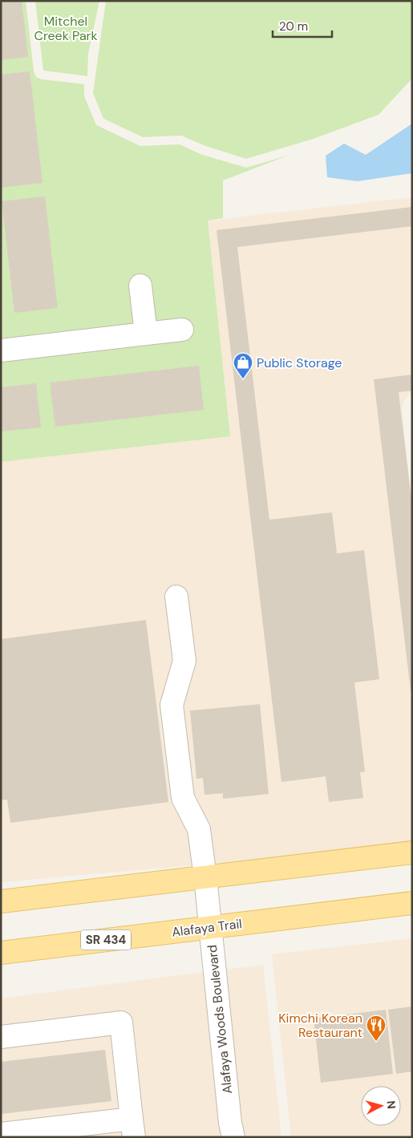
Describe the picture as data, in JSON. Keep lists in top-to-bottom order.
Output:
{
  "streets": {
    "main road": ["Alafaya Trail", "SR 434"],
    "street": ["Alafaya Woods Boulevard"]
  },
  "crossings": [
    ["Alafaya Trail", "Alafaya Woods Boulevard"]
  ],
  "parks": ["Mitchel Creek Park"],
  "places": {
    "shop": ["Public Storage"],
    "restaurant": ["Kimchi Korean Restaurant"]
  },
  "scale_bar": "20 m",
  "north": "right"
}
